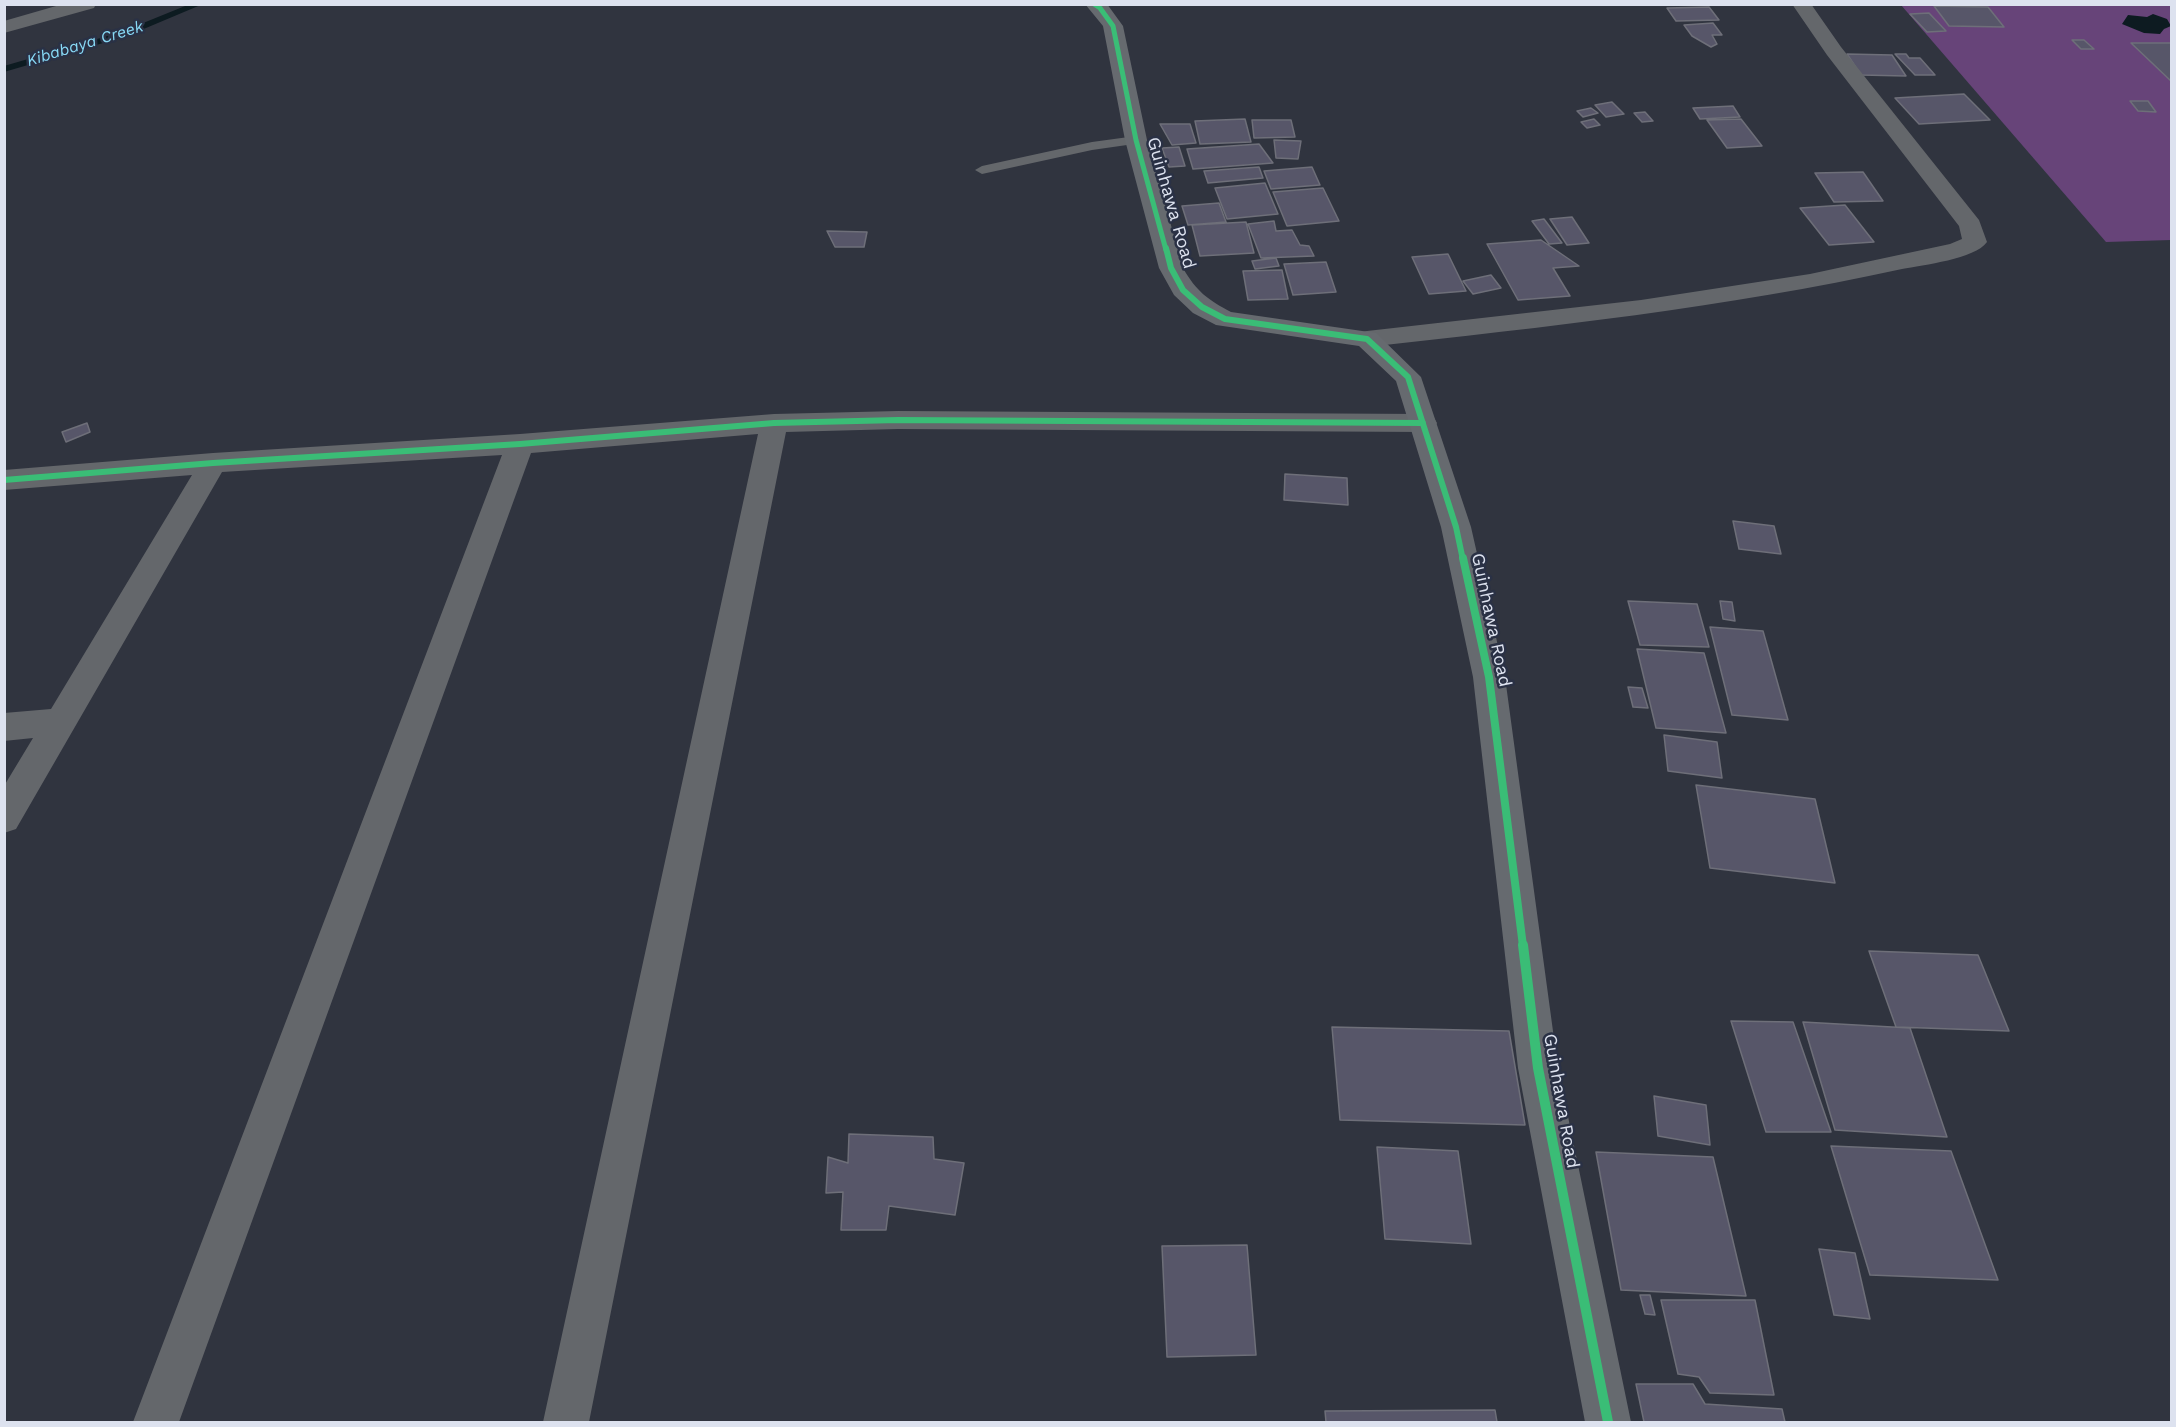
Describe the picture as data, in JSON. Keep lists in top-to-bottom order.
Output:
{
  "streets": {
    "street": ["Guinhawa Road"]
  },
  "water": ["Kibabaya Creek"]
}
